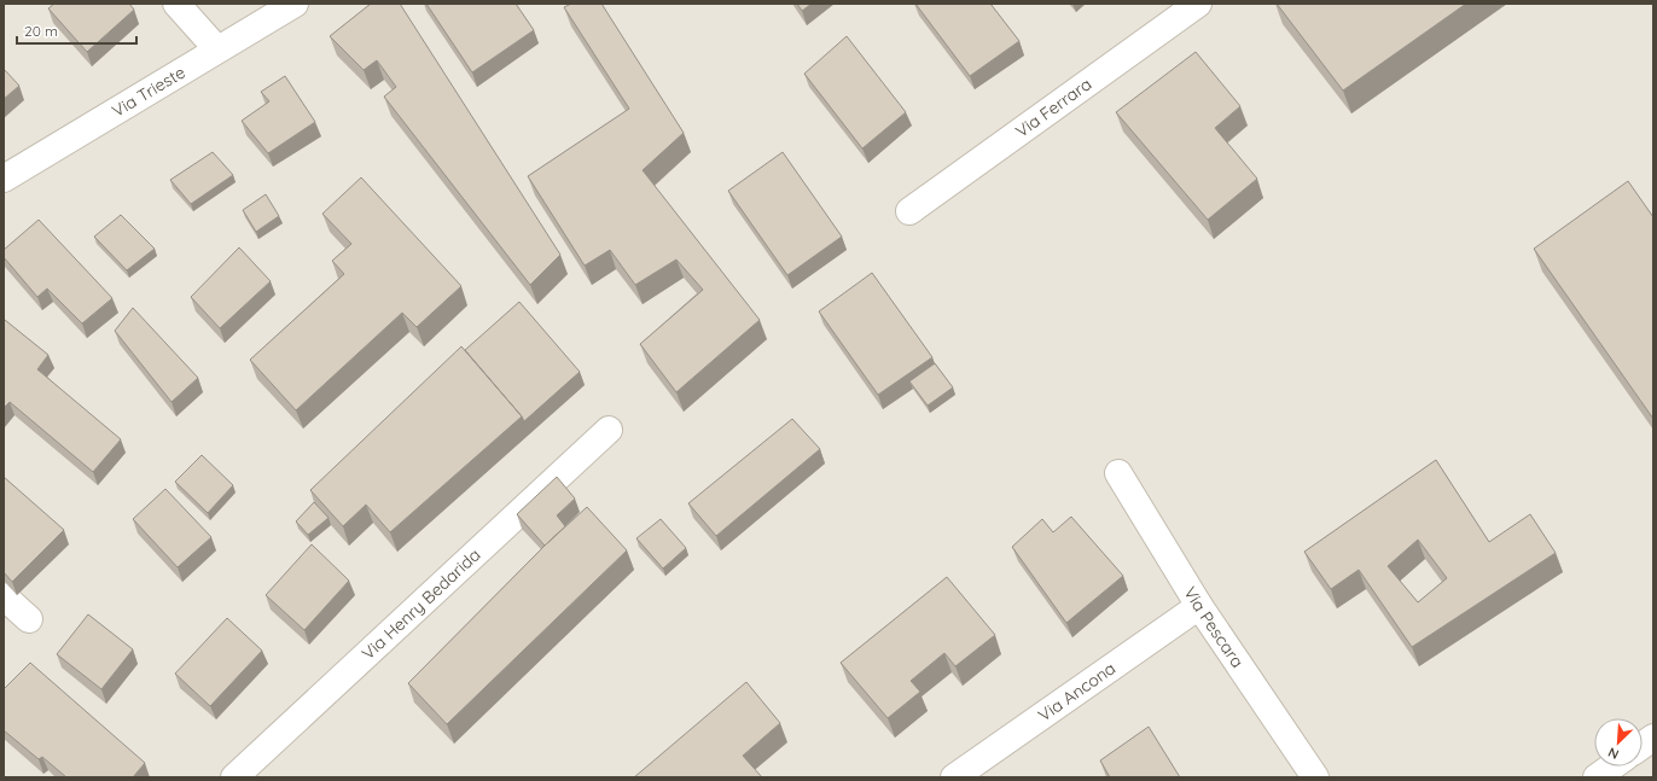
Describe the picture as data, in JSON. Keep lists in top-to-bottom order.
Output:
{
  "streets": {
    "street": [
      "Via Trieste",
      "Via Ferrara",
      "Via Henry Bedarida",
      "Via Pescara",
      "Via Ancona"
    ]
  },
  "crossings": [
    ["Via Pescara", "Via Ancona"]
  ],
  "scale_bar": "20 m",
  "north": "bottom left"
}
